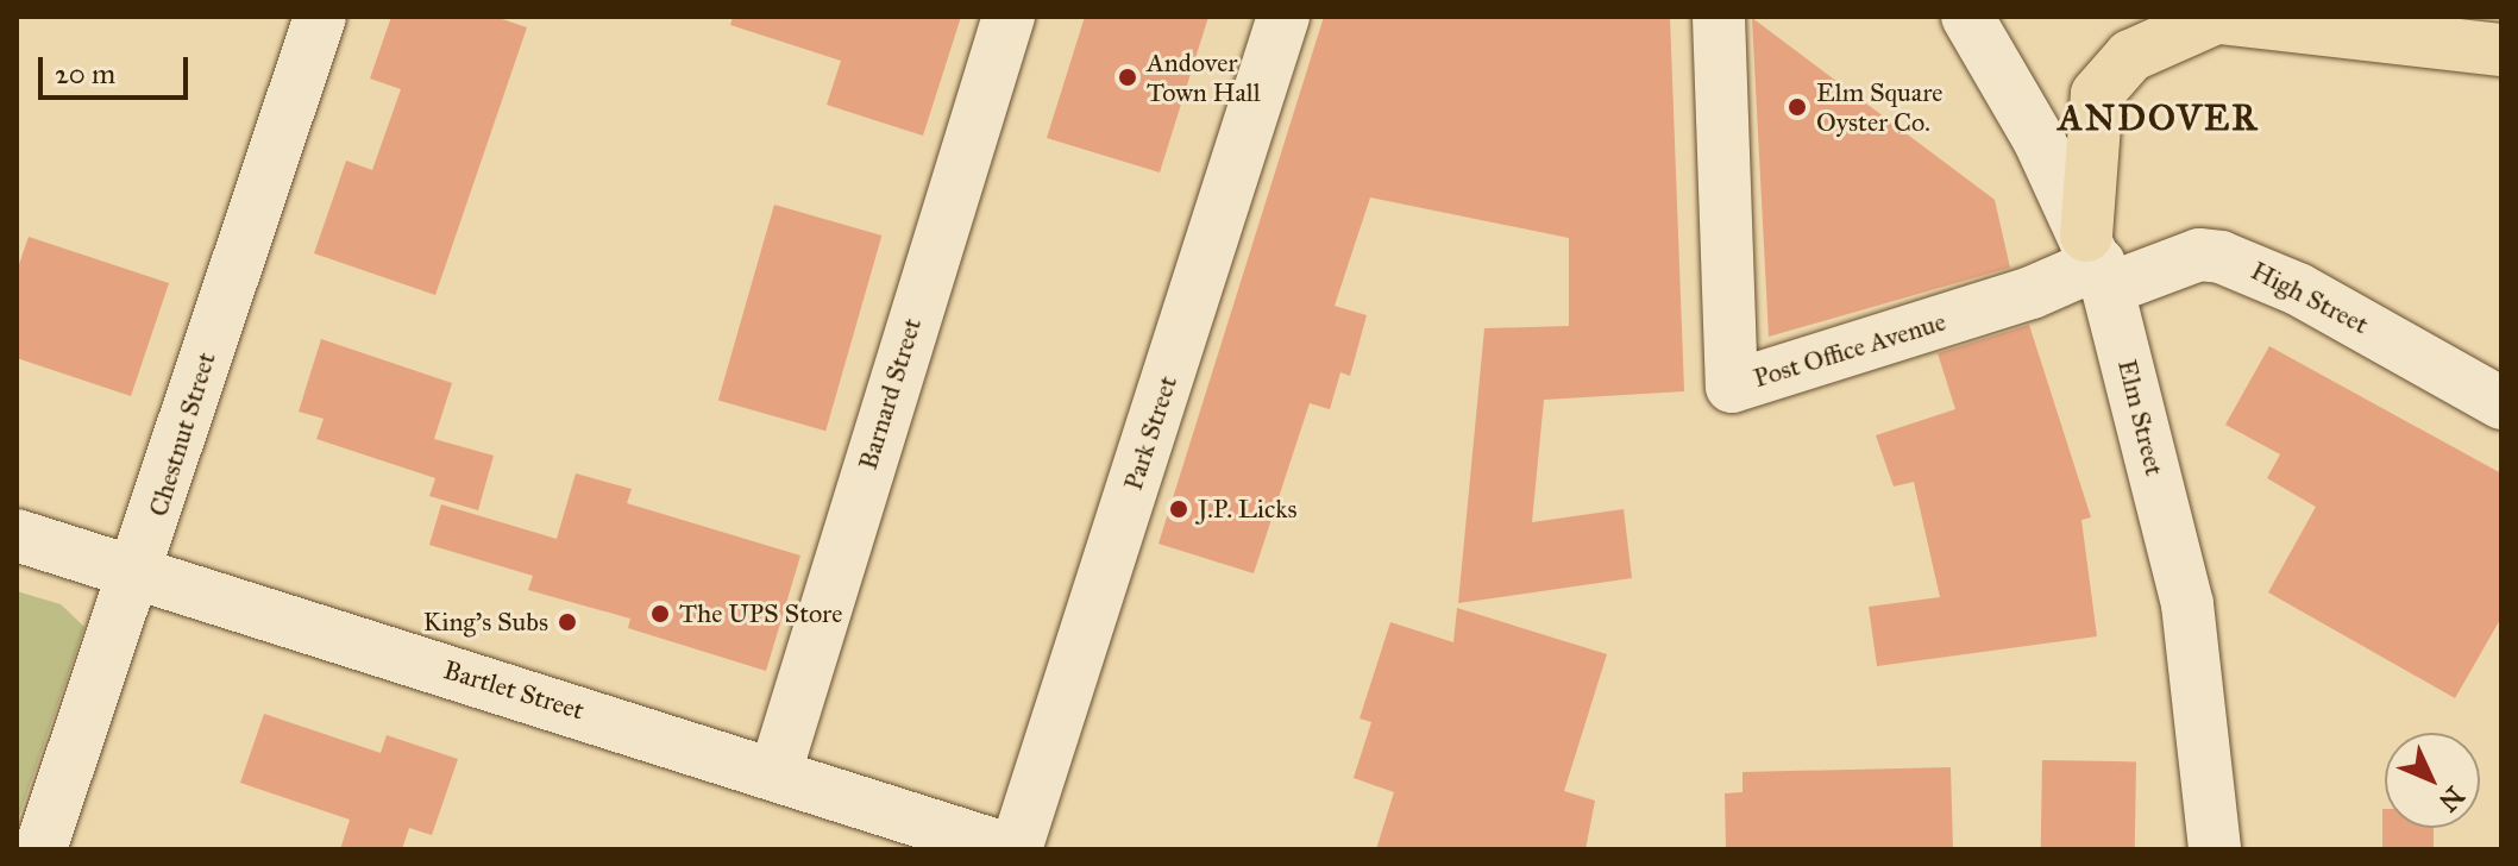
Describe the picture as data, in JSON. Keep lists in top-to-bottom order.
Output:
{
  "streets": {
    "street": [
      "High Street",
      "Post Office Avenue",
      "Barnard Street",
      "Elm Street",
      "Park Street",
      "Chestnut Street",
      "Bartlet Street"
    ]
  },
  "crossings": [
    ["High Street", "Post Office Avenue"],
    ["High Street", "Elm Street"],
    ["Post Office Avenue", "Elm Street"],
    ["Barnard Street", "Bartlet Street"],
    ["Park Street", "Bartlet Street"],
    ["Chestnut Street", "Bartlet Street"]
  ],
  "districts": ["ANDOVER"],
  "places": [
    "Andover Town Hall",
    "Elm Square Oyster Co.",
    "J.P. Licks",
    "The UPS Store",
    "King's Subs"
  ],
  "scale_bar": "20 m",
  "north": "bottom right"
}
